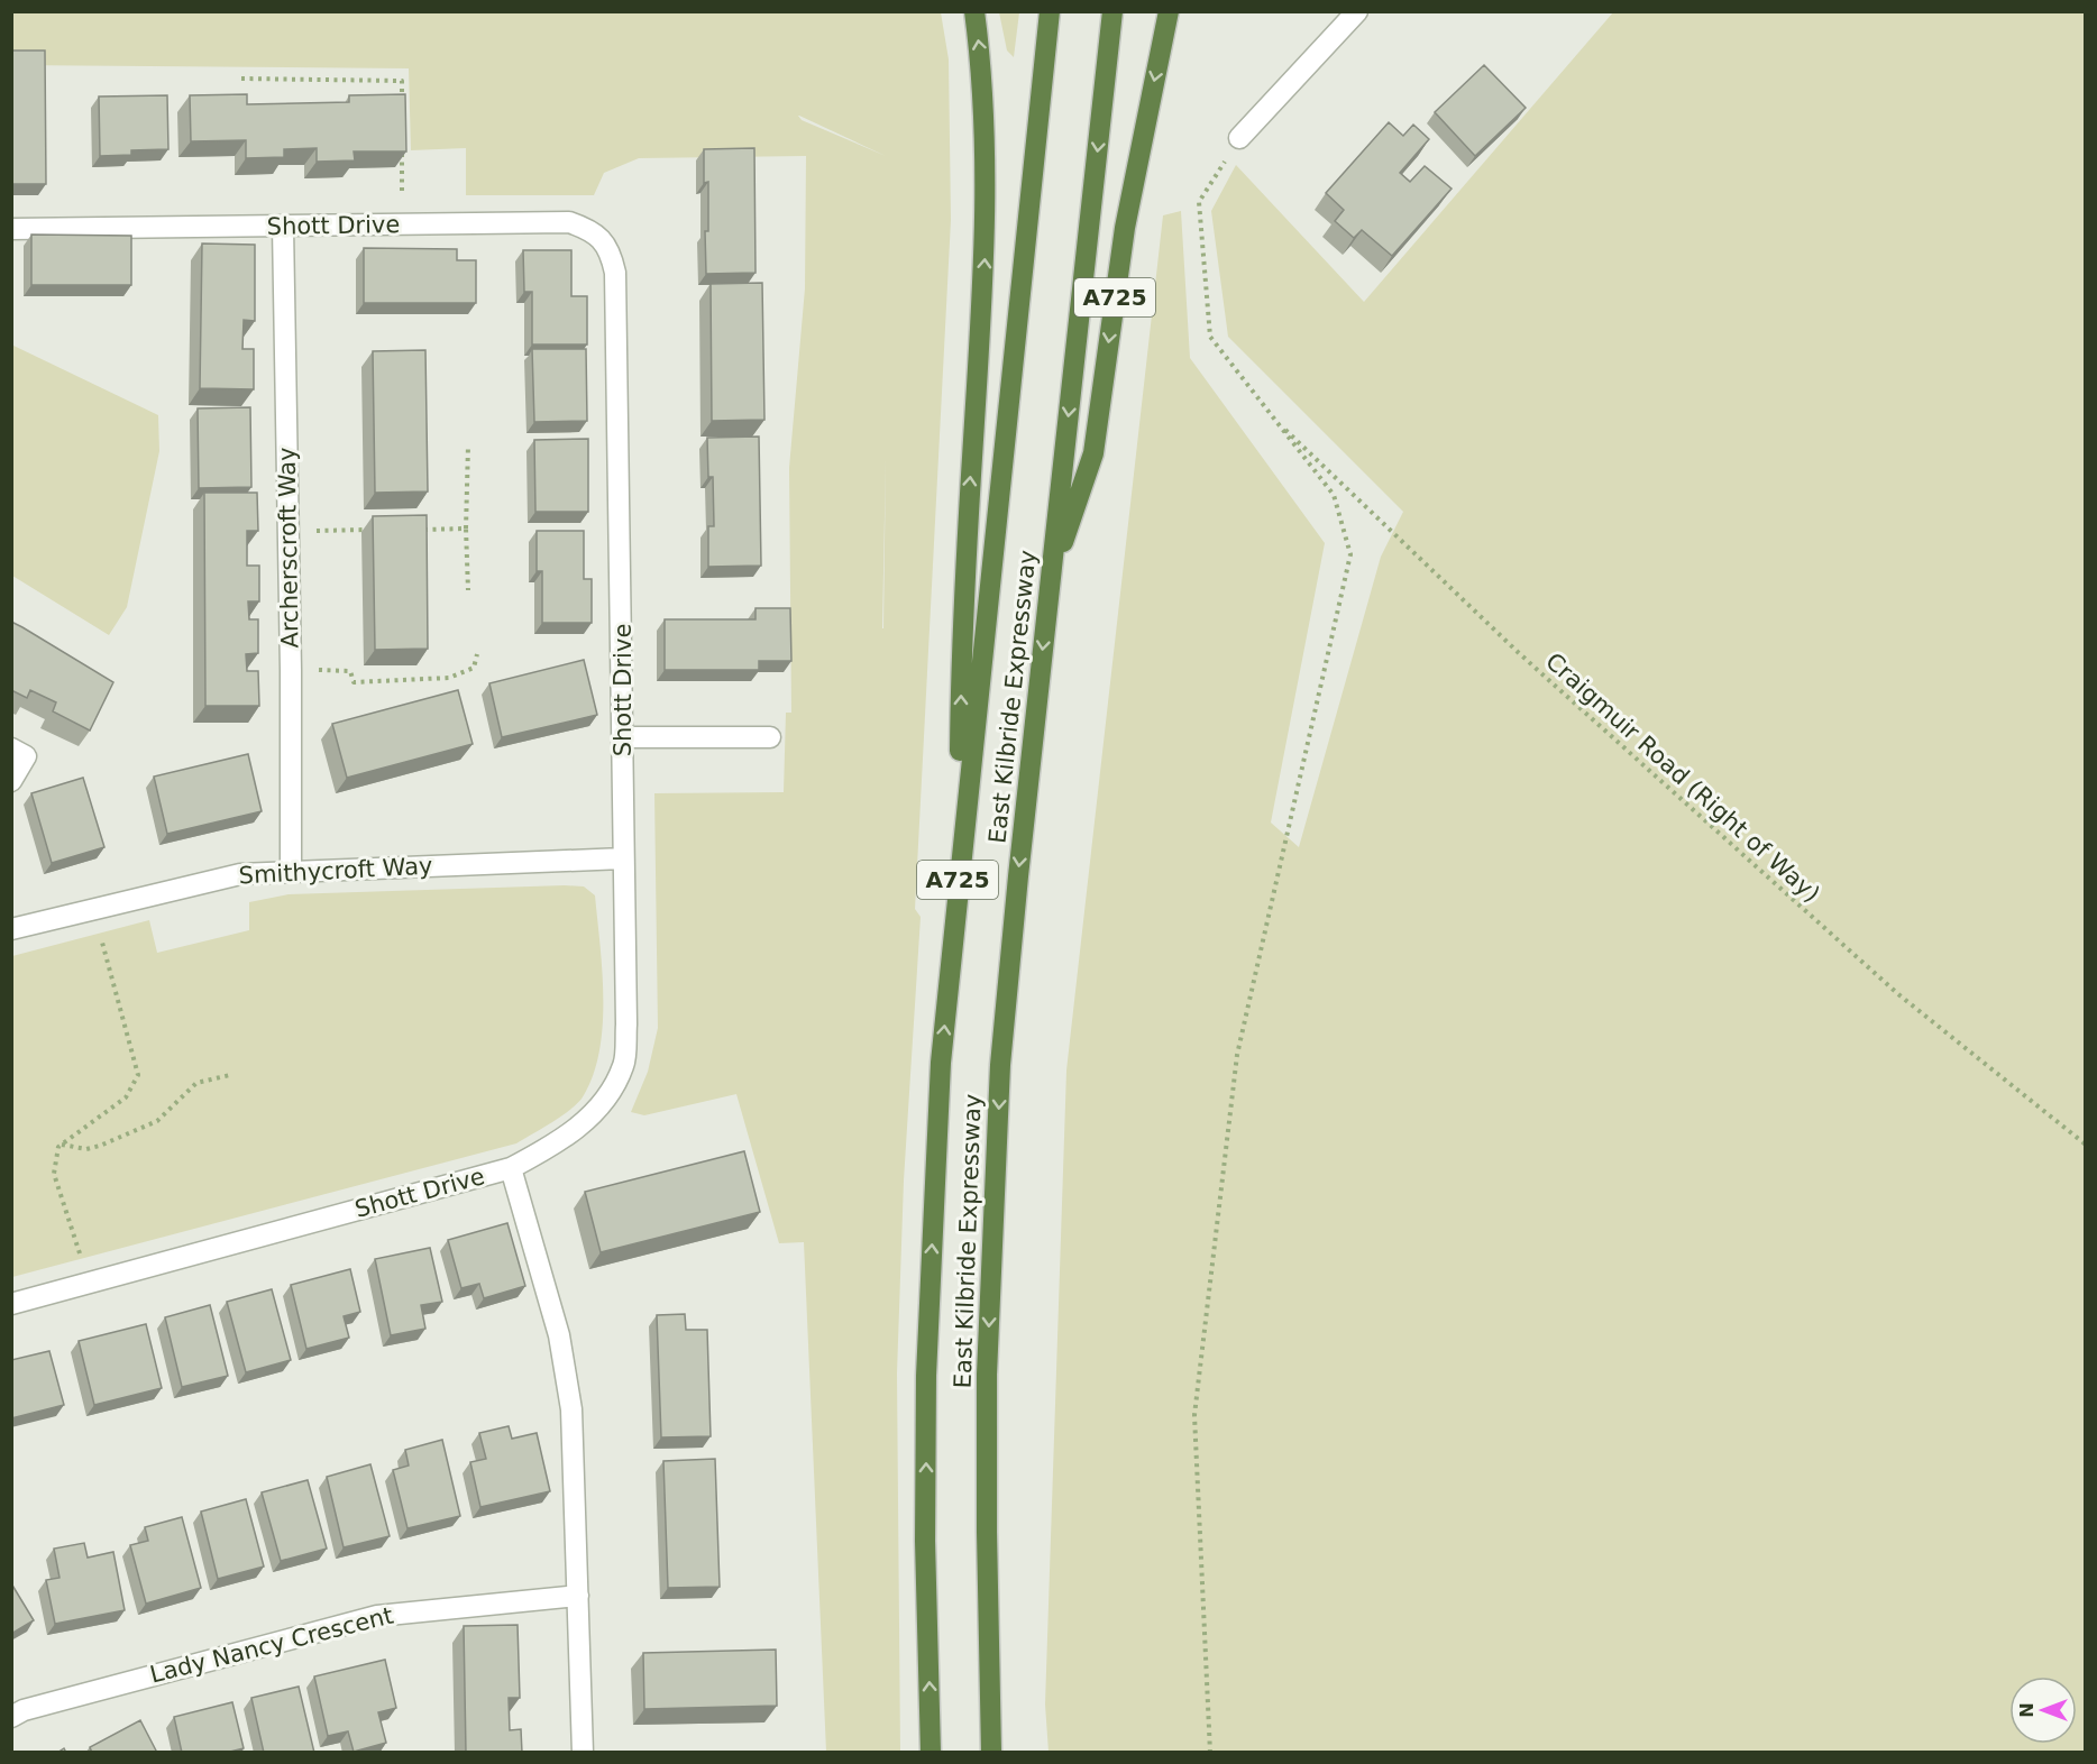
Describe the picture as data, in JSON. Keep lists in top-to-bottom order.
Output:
{
  "streets": {
    "highway": ["A725", "East Kilbride Expressway"],
    "street": [
      "Shott Drive",
      "Archerscroft Way",
      "Smithycroft Way",
      "Lady Nancy Crescent"
    ],
    "path": ["Craigmuir Road (Right of Way)"]
  },
  "crossings": [
    ["Shott Drive", "Archerscroft Way"],
    ["Shott Drive", "Smithycroft Way"],
    ["A725", "East Kilbride Expressway"],
    ["Archerscroft Way", "Smithycroft Way"]
  ],
  "north": "left"
}
